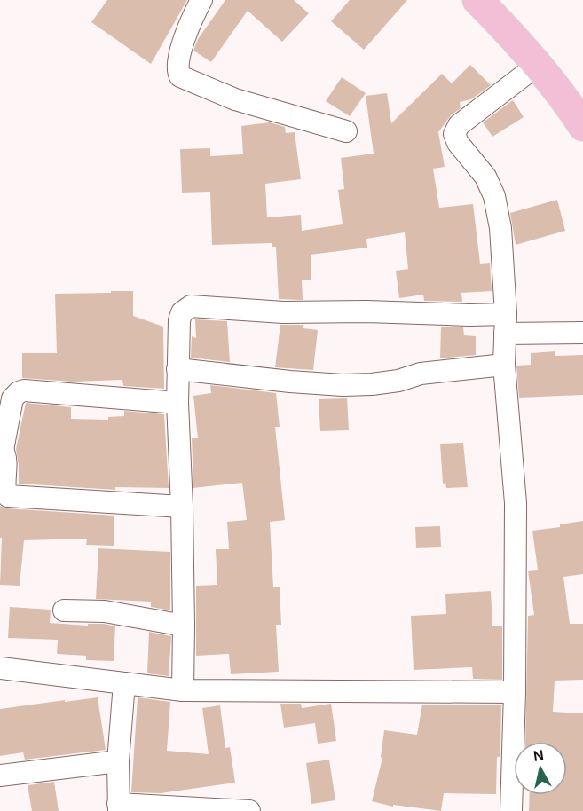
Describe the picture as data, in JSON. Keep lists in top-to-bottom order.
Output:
{
  "north": "top"
}
